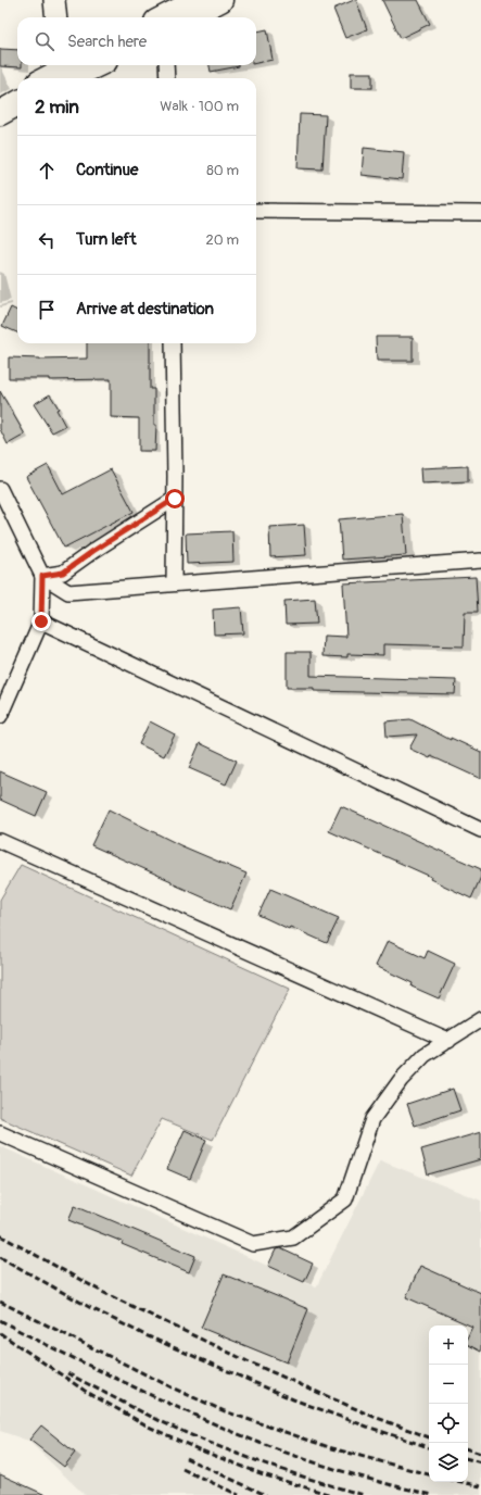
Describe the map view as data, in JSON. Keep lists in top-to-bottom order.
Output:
{
  "page": {
    "search": "Search here",
    "heading": ["2 min", "Walk · 100 m"],
    "list": [
      ["Continue", "80 m"],
      ["Turn left", "20 m"],
      "Arrive at destination"
    ],
    "map_buttons": ["+", "−"]
  }
}
